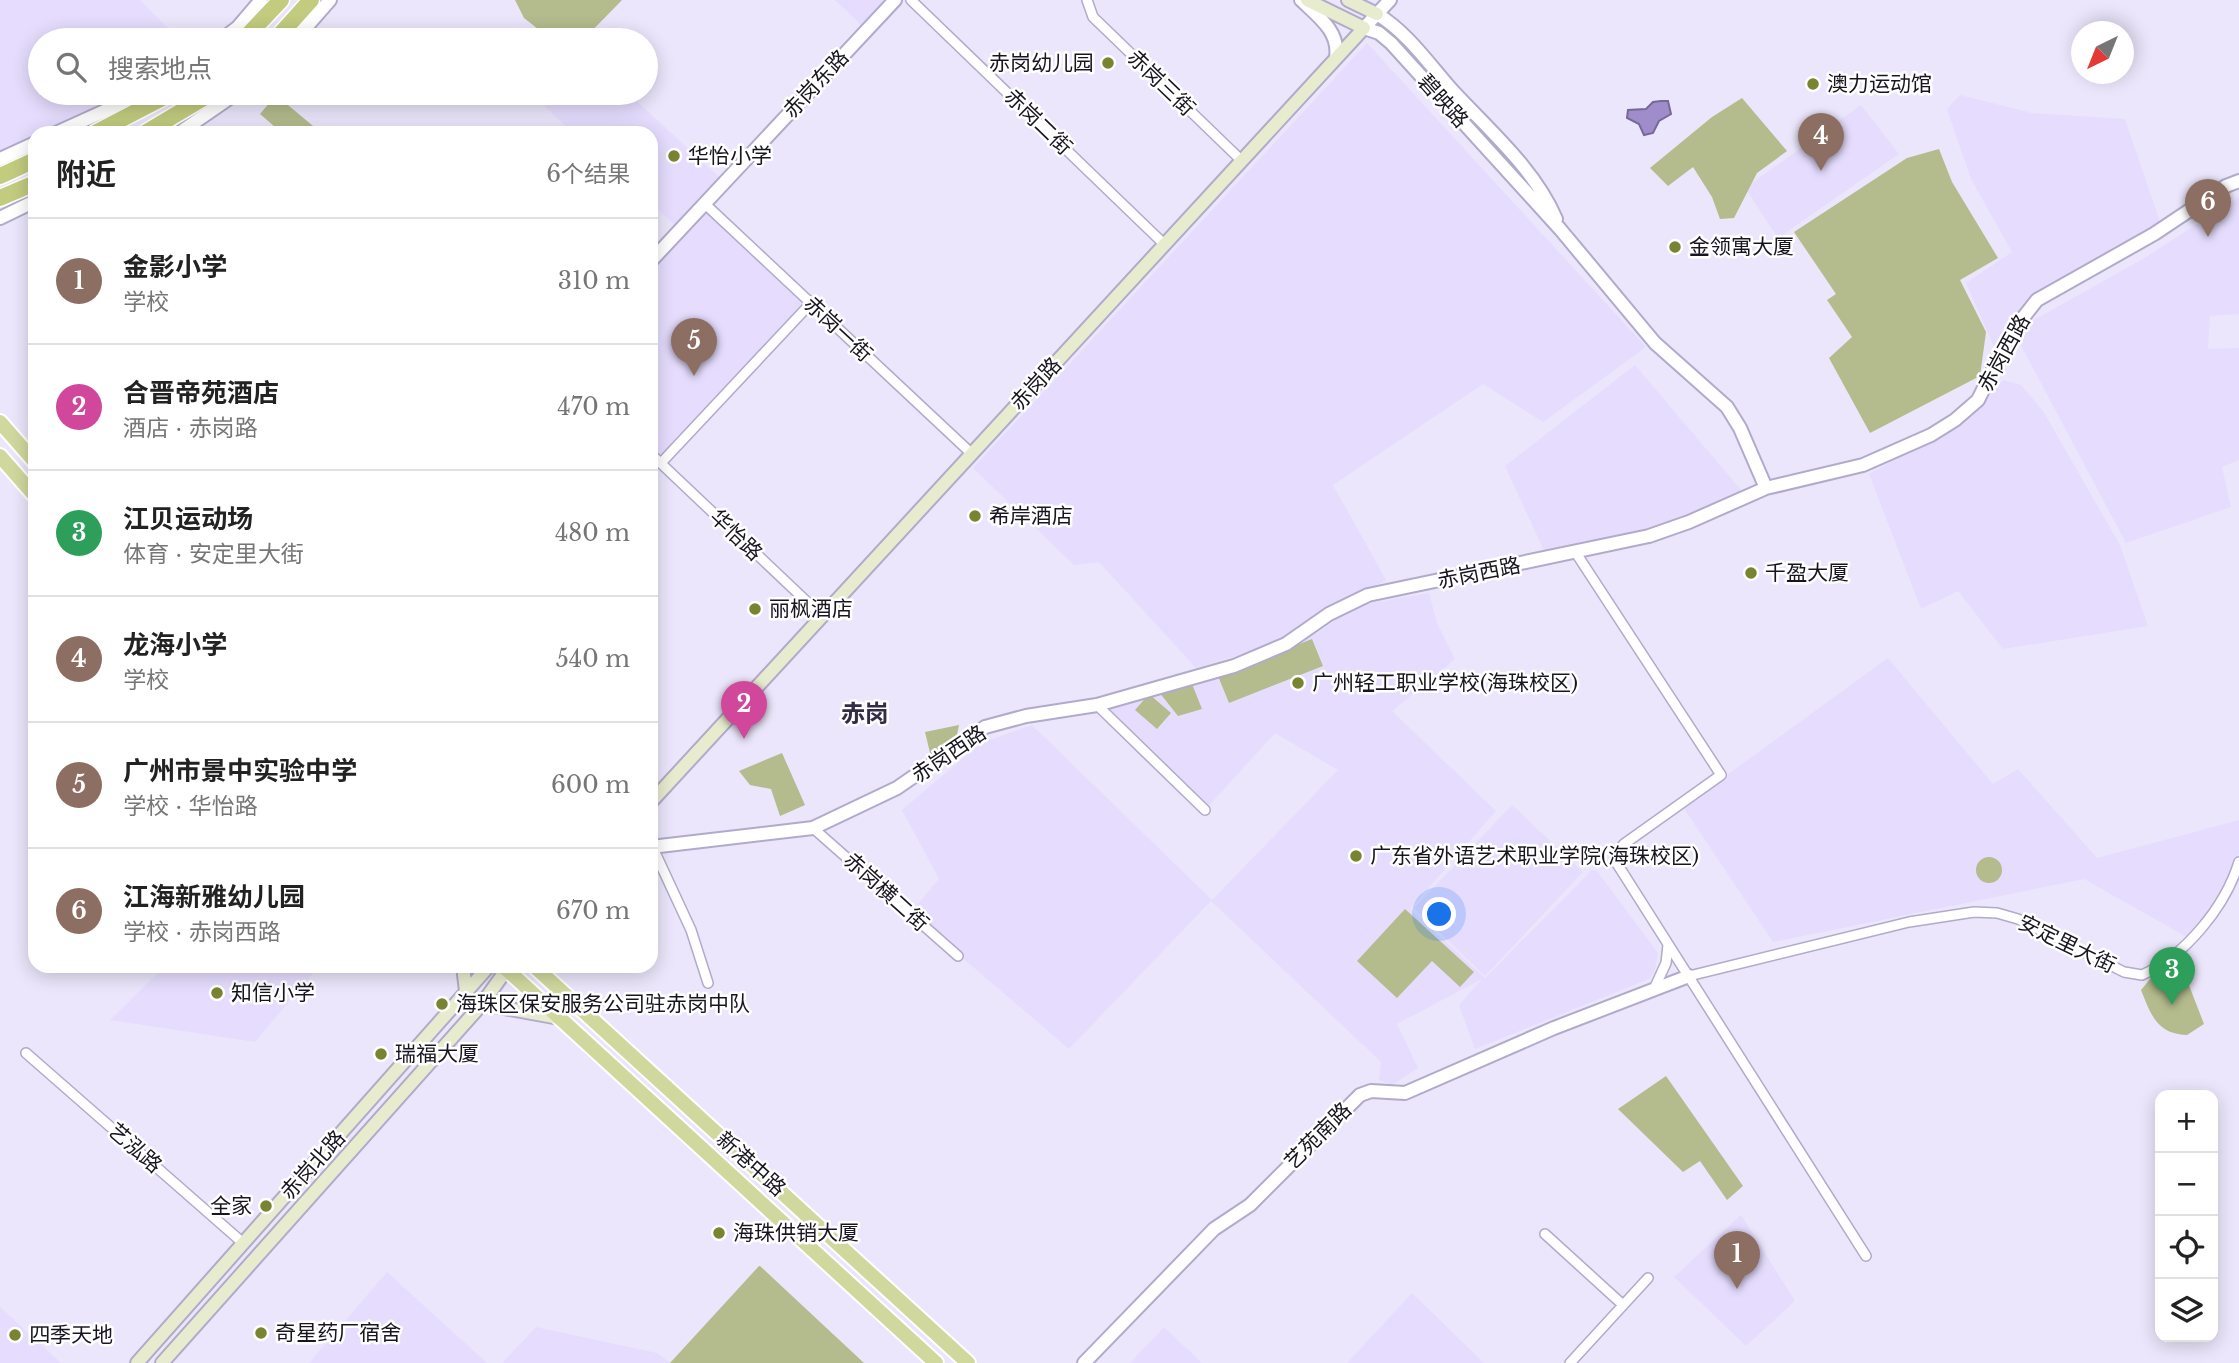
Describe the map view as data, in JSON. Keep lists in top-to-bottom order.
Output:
{
  "streets": {
    "main road": [
      "碧映路",
      "赤岗路",
      "新港中路",
      "赤岗北路"
    ],
    "street": [
      "赤岗三街",
      "赤岗东路",
      "赤岗二街",
      "赤岗一街",
      "赤岗西路",
      "华怡路",
      "赤岗横二街",
      "安定里大街",
      "艺苑南路",
      "艺泓路"
    ]
  },
  "crossings": [
    ["赤岗三街", "赤岗路"],
    ["赤岗东路", "赤岗一街"],
    ["碧映路", "赤岗西路"],
    ["碧映路", "赤岗路"],
    ["赤岗二街", "赤岗路"],
    ["赤岗一街", "赤岗路"],
    ["赤岗西路", "赤岗横二街"],
    ["赤岗路", "华怡路"],
    ["安定里大街", "艺苑南路"],
    ["艺泓路", "赤岗北路"]
  ],
  "districts": ["赤岗"],
  "places": [
    "赤岗幼儿园",
    "澳力运动馆",
    "华怡小学",
    "金领寓大厦",
    "希岸酒店",
    "千盈大厦",
    "丽枫酒店",
    "广州轻工职业学校(海珠校区)",
    "广东省外语艺术职业学院(海珠校区)",
    "知信小学",
    "海珠区保安服务公司驻赤岗中队",
    "瑞福大厦",
    "全家",
    "海珠供销大厦",
    "奇星药厂宿舍",
    "四季天地"
  ],
  "north": "bottom left",
  "page": {
    "search": "搜索地点",
    "pins": [
      "4",
      "6",
      "5",
      "2",
      "3",
      "1"
    ],
    "heading": ["附近", "6个结果"],
    "list": [
      {
        "mark": "1",
        "name": "金影小学",
        "note": "学校",
        "value": "310 m"
      },
      {
        "mark": "2",
        "name": "合晋帝苑酒店",
        "note": "酒店 · 赤岗路",
        "value": "470 m"
      },
      {
        "mark": "3",
        "name": "江贝运动场",
        "note": "体育 · 安定里大街",
        "value": "480 m"
      },
      {
        "mark": "4",
        "name": "龙海小学",
        "note": "学校",
        "value": "540 m"
      },
      {
        "mark": "5",
        "name": "广州市景中实验中学",
        "note": "学校 · 华怡路",
        "value": "600 m"
      },
      {
        "mark": "6",
        "name": "江海新雅幼儿园",
        "note": "学校 · 赤岗西路",
        "value": "670 m"
      }
    ],
    "map_buttons": ["+", "−"]
  }
}
